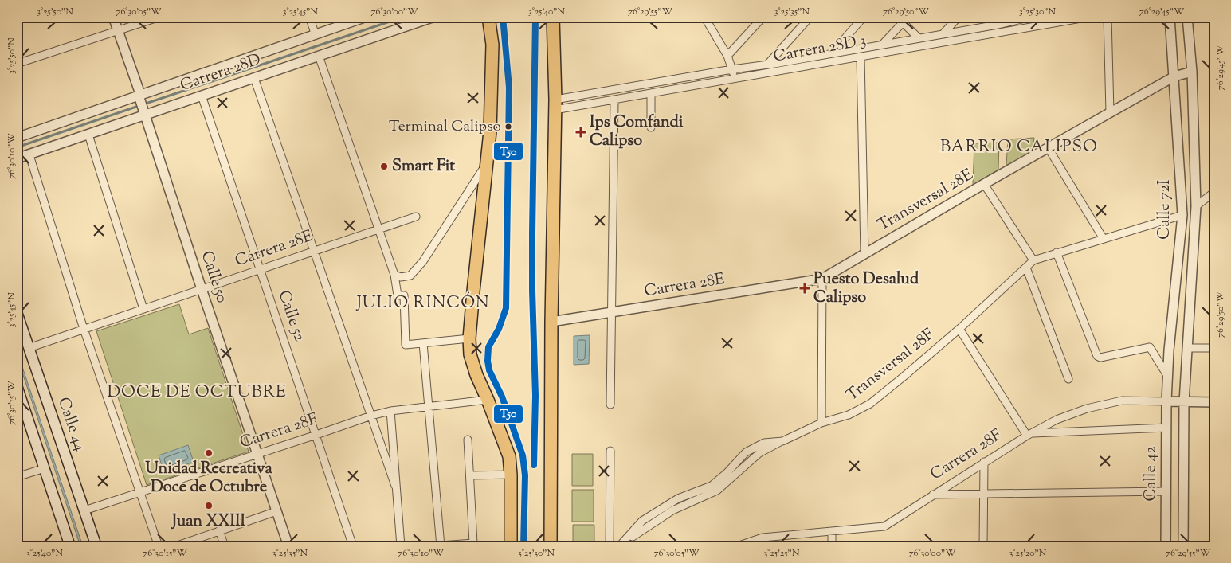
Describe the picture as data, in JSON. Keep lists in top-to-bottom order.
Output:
{
  "streets": {
    "main road": ["Calle 44"],
    "street": [
      "Carrera 28D 3",
      "Carrera 28D",
      "Transversal 28E",
      "Calle 72I",
      "Carrera 28E",
      "Calle 50",
      "Calle 52",
      "Transversal 28F",
      "Carrera 28F",
      "Calle 42"
    ]
  },
  "crossings": [
    ["Carrera 28D", "Calle 50"],
    ["Carrera 28D", "Calle 52"],
    ["Transversal 28E", "Calle 72I"],
    ["Transversal 28E", "Carrera 28E"],
    ["Calle 72I", "Transversal 28F"],
    ["Calle 72I", "Carrera 28F"],
    ["Calle 72I", "Calle 42"],
    ["Carrera 28E", "Calle 50"],
    ["Carrera 28E", "Calle 52"],
    ["Carrera 28E", "Calle 44"],
    ["Calle 50", "Carrera 28F"],
    ["Calle 52", "Carrera 28F"],
    ["Calle 44", "Carrera 28F"],
    ["Carrera 28F", "Calle 42"]
  ],
  "districts": ["BARRIO CALIPSO", "JULIO RINCÓN", "DOCE DE OCTUBRE"],
  "places": {
    "other": [
      "Terminal Calipso",
      "Smart Fit",
      "Unidad Recreativa Doce de Octubre",
      "Juan XXIII"
    ],
    "health": ["Ips Comfandi Calipso", "Puesto Desalud Calipso"]
  },
  "lines": ["transit line T50"],
  "coordinates": [
    "3°25'50\"N",
    "76°30'05\"W",
    "3°25'45\"N",
    "76°30'00\"W",
    "3°25'40\"N",
    "76°29'55\"W",
    "3°25'35\"N",
    "76°29'50\"W",
    "3°25'30\"N",
    "76°29'45\"W",
    "76°30'10\"W",
    "76°30'15\"W",
    "3°25'25\"N",
    "3°25'20\"N"
  ]
}
